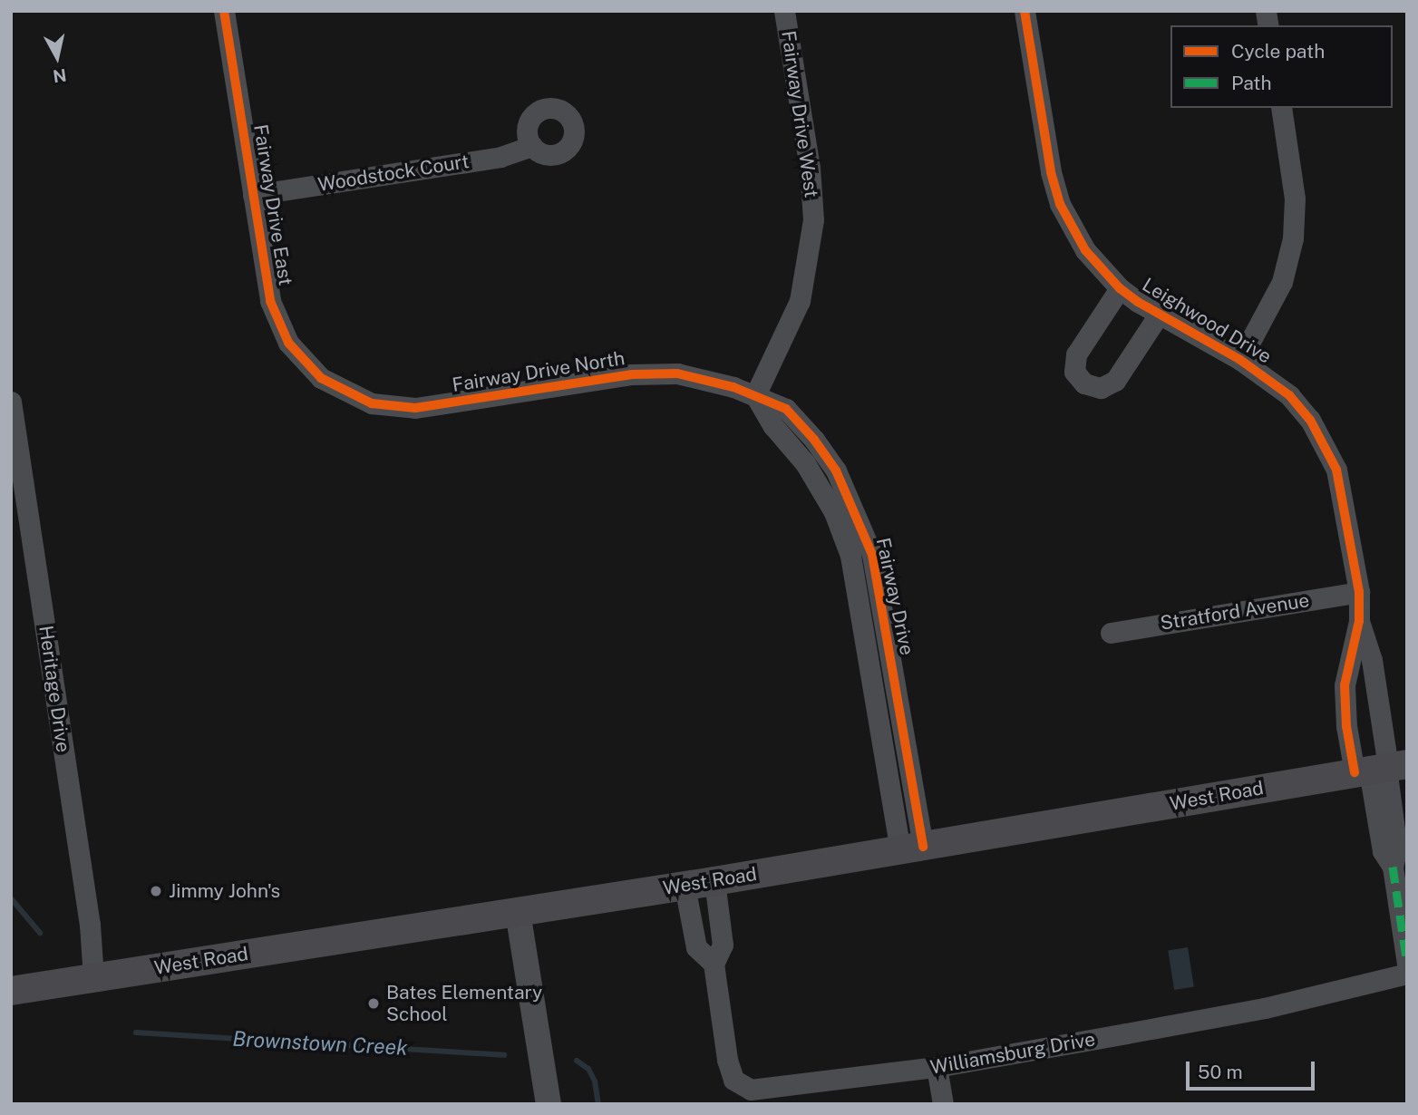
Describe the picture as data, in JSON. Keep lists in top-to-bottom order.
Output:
{
  "streets": {
    "main road": ["West Road"],
    "street": [
      "Fairway Drive West",
      "Woodstock Court",
      "Fairway Drive East",
      "Leighwood Drive",
      "Fairway Drive North",
      "Fairway Drive",
      "Stratford Avenue",
      "Heritage Drive",
      "Williamsburg Drive"
    ]
  },
  "crossings": [
    ["Fairway Drive West", "Fairway Drive North"],
    ["Fairway Drive West", "Fairway Drive"],
    ["Woodstock Court", "Fairway Drive East"],
    ["Fairway Drive East", "Fairway Drive North"],
    ["Leighwood Drive", "Stratford Avenue"],
    ["Leighwood Drive", "West Road"],
    ["Fairway Drive North", "Fairway Drive"],
    ["Fairway Drive", "West Road"],
    ["Heritage Drive", "West Road"],
    ["West Road", "Williamsburg Drive"]
  ],
  "water": ["Brownstown Creek"],
  "places": ["Jimmy John's", "Bates Elementary School"],
  "legend": ["Cycle path", "Path"],
  "scale_bar": "50 m",
  "north": "bottom"
}
